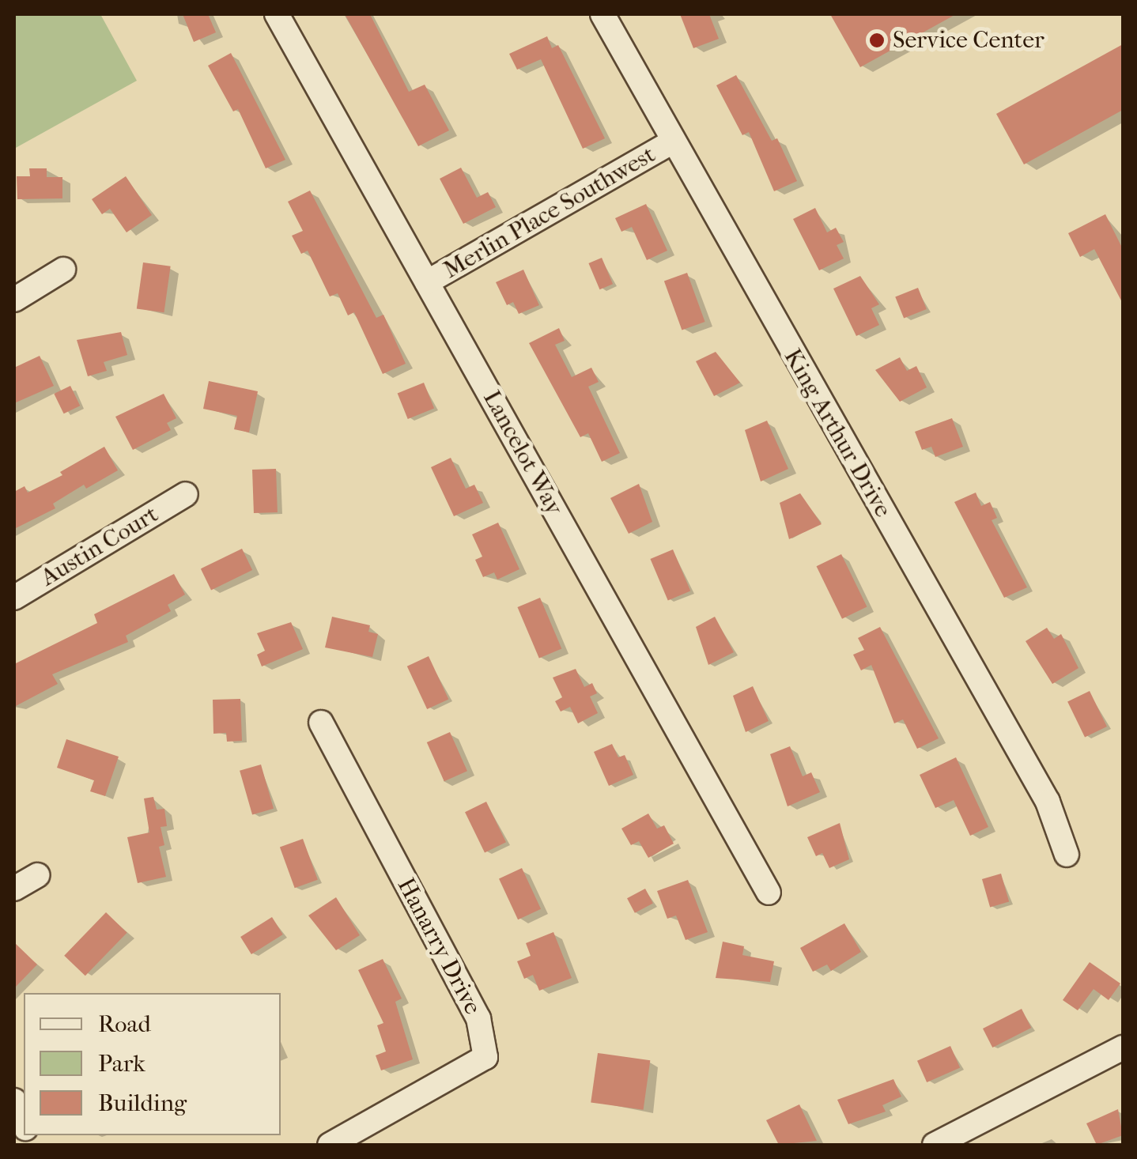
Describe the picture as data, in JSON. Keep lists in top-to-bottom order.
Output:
{
  "streets": {
    "street": [
      "Merlin Place Southwest",
      "King Arthur Drive",
      "Lancelot Way",
      "Austin Court",
      "Hanarry Drive"
    ]
  },
  "crossings": [
    ["Merlin Place Southwest", "King Arthur Drive"],
    ["Merlin Place Southwest", "Lancelot Way"]
  ],
  "places": ["Service Center"],
  "legend": ["Road", "Park", "Building"]
}
